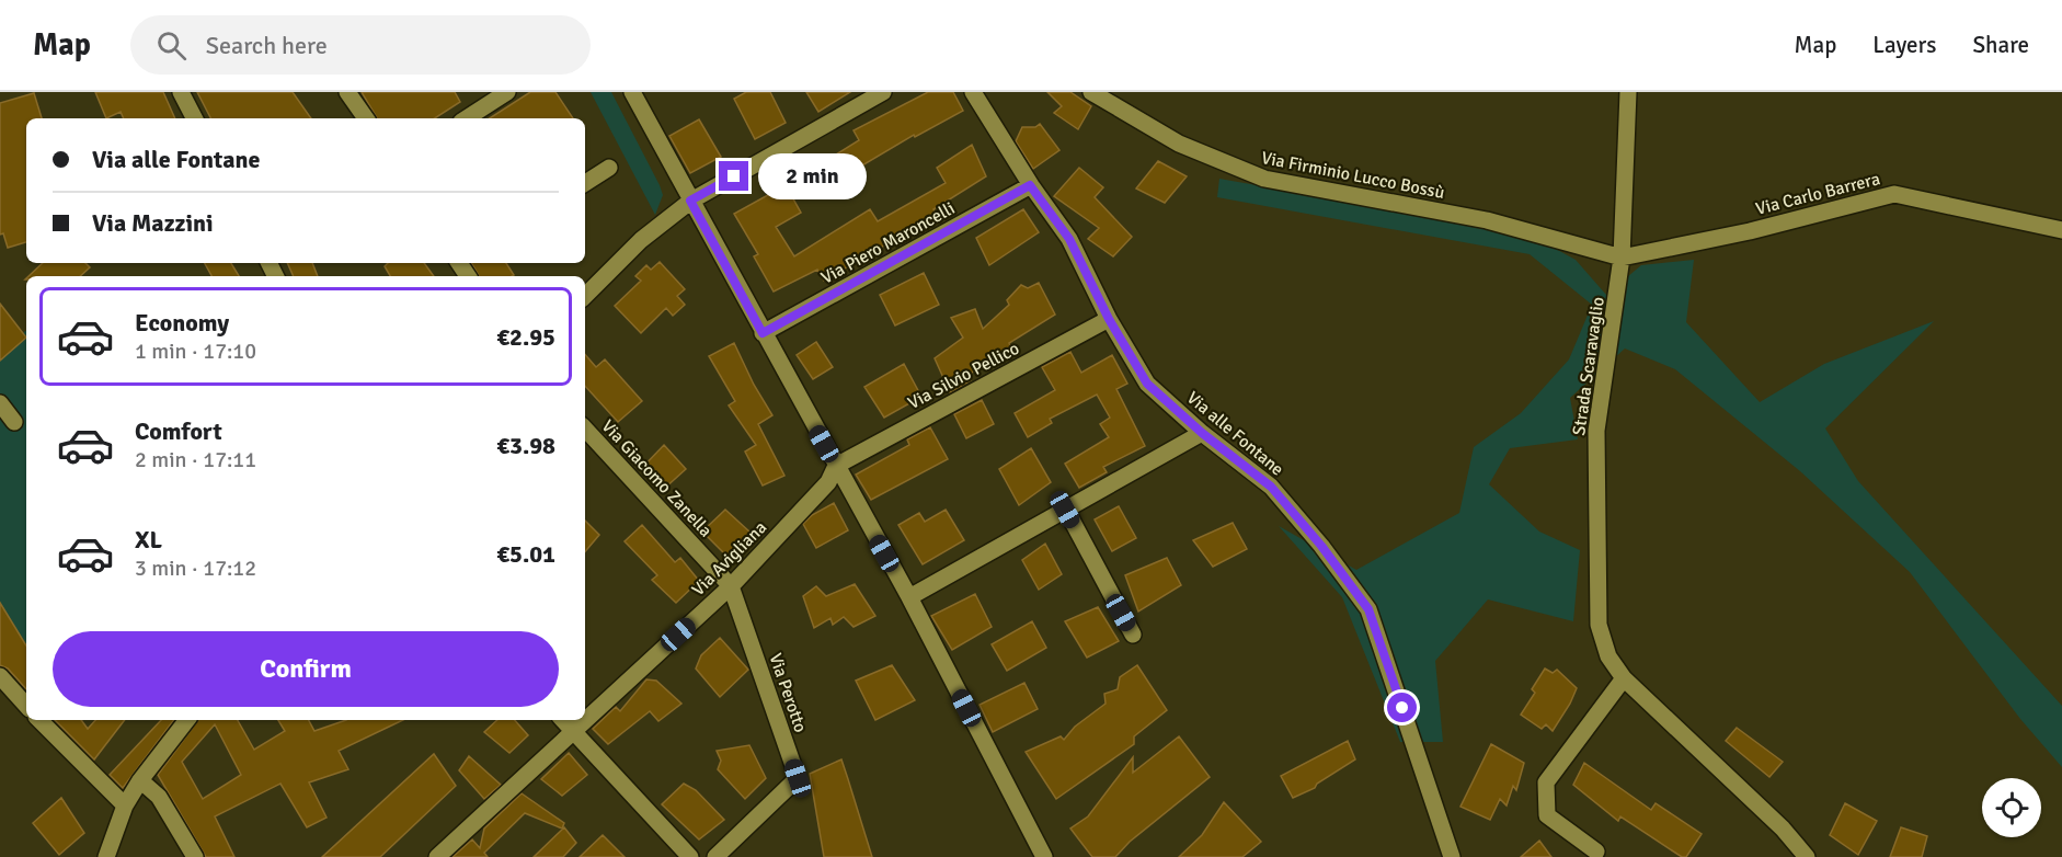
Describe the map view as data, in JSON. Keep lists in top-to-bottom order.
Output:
{
  "streets": {
    "street": [
      "Via Firminio Lucco Bossù",
      "Via Carlo Barrera",
      "Via Piero Maroncelli",
      "Strada Scaravaglio",
      "Via Silvio Pellico",
      "Via alle Fontane",
      "Via Giacomo Zanella",
      "Via Avigliana",
      "Via Perotto"
    ]
  },
  "crossings": [
    ["Via Firminio Lucco Bossù", "Via Carlo Barrera"],
    ["Via Firminio Lucco Bossù", "Strada Scaravaglio"],
    ["Via Carlo Barrera", "Strada Scaravaglio"],
    ["Via Piero Maroncelli", "Via alle Fontane"],
    ["Via Silvio Pellico", "Via alle Fontane"],
    ["Via Silvio Pellico", "Via Avigliana"],
    ["Via Giacomo Zanella", "Via Avigliana"],
    ["Via Giacomo Zanella", "Via Perotto"],
    ["Via Avigliana", "Via Perotto"]
  ],
  "page": {
    "header": "Map",
    "search": "Search here",
    "nav": ["Map", "Layers", "Share"],
    "banner": ["Via alle Fontane", "Via Mazzini"],
    "bubble": "2 min",
    "list": [
      {
        "name": "Economy",
        "note": "1 min · 17:10",
        "value": "€2.95"
      },
      {
        "name": "Comfort",
        "note": "2 min · 17:11",
        "value": "€3.98"
      },
      {
        "name": "XL",
        "note": "3 min · 17:12",
        "value": "€5.01"
      }
    ],
    "buttons": "Confirm"
  }
}
